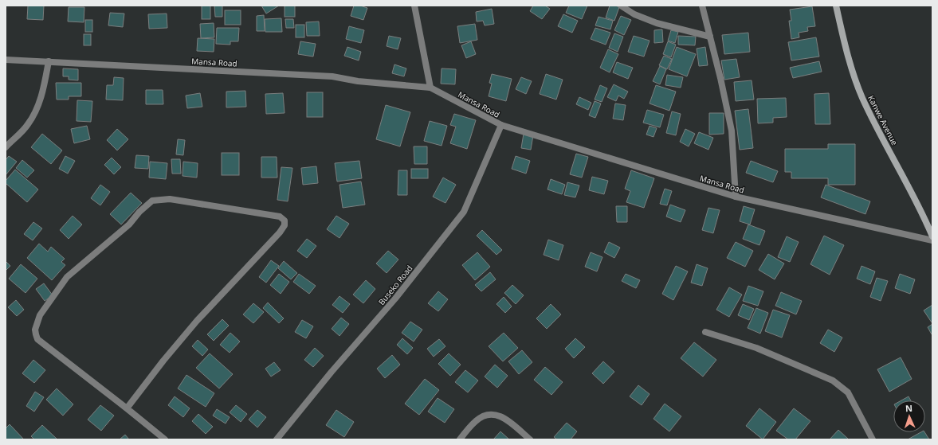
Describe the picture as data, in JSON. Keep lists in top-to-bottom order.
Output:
{
  "streets": {
    "main road": ["Kanwe Avenue"],
    "street": ["Mansa Road", "Buseko Road"]
  },
  "crossings": [
    ["Mansa Road", "Buseko Road"]
  ],
  "north": "top"
}
